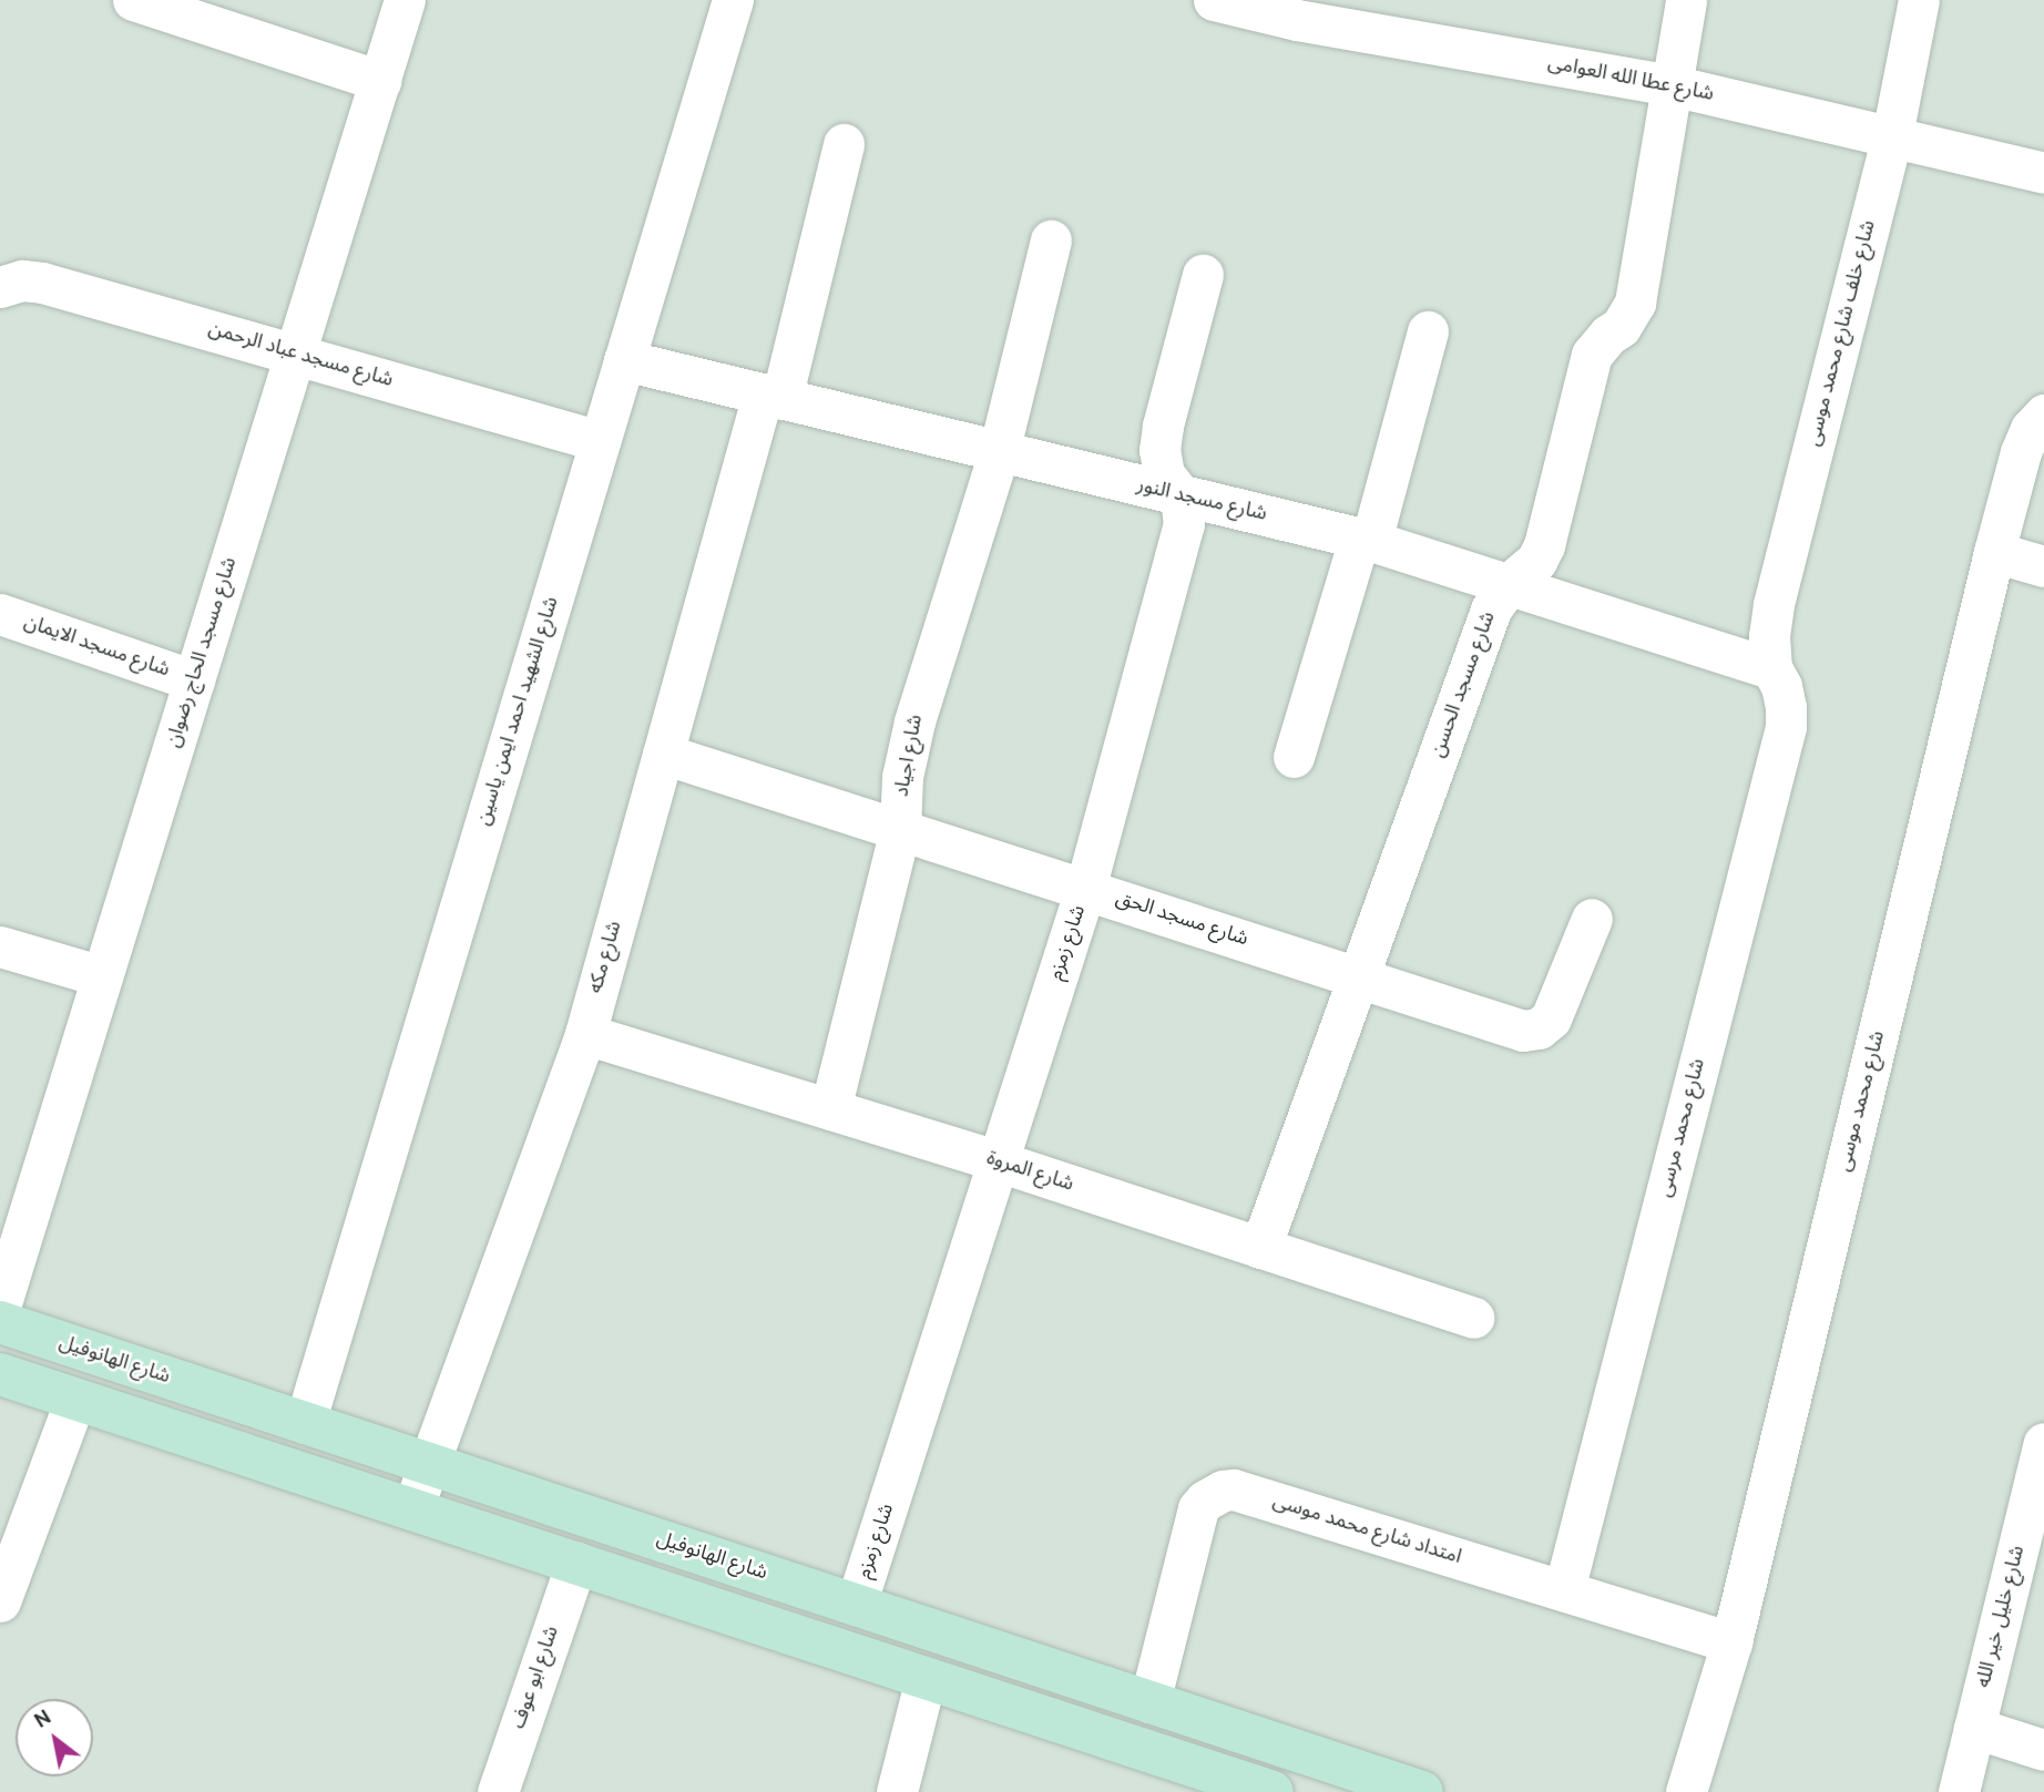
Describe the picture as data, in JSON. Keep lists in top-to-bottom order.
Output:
{
  "streets": {
    "street": [
      "شارع عطا الله العوامى",
      "شارع خلف شارع محمد موسى",
      "شارع مسجد عباد الرحمن",
      "شارع مسجد النور",
      "شارع مسجد الايمان",
      "شارع مسجد الحاج رضوان",
      "شارع مسجد الحسن",
      "شارع الشهيد احمد ايمن ياسين",
      "شارع اجياد",
      "شارع مسجد الحق",
      "شارع زمزم",
      "شارع مكه",
      "شارع محمد موسى",
      "شارع محمد مرسى",
      "شارع المروة",
      "شارع الهانوفيل",
      "امتداد شارع محمد موسى",
      "شارع خليل خير الله",
      "شارع ابو عوف"
    ]
  },
  "crossings": [
    ["شارع عطا الله العوامى", "شارع خلف شارع محمد موسى"],
    ["شارع عطا الله العوامى", "شارع مسجد الحسن"],
    ["شارع خلف شارع محمد موسى", "شارع مسجد النور"],
    ["شارع خلف شارع محمد موسى", "شارع محمد مرسى"],
    ["شارع مسجد عباد الرحمن", "شارع مسجد الحاج رضوان"],
    ["شارع مسجد عباد الرحمن", "شارع الشهيد احمد ايمن ياسين"],
    ["شارع مسجد النور", "شارع مسجد الحسن"],
    ["شارع مسجد النور", "شارع الشهيد احمد ايمن ياسين"],
    ["شارع مسجد النور", "شارع اجياد"],
    ["شارع مسجد النور", "شارع زمزم"],
    ["شارع مسجد النور", "شارع مكه"],
    ["شارع مسجد النور", "شارع محمد مرسى"],
    ["شارع مسجد الايمان", "شارع مسجد الحاج رضوان"],
    ["شارع مسجد الحسن", "شارع مسجد الحق"],
    ["شارع مسجد الحسن", "شارع المروة"],
    ["شارع الشهيد احمد ايمن ياسين", "شارع الهانوفيل"],
    ["شارع اجياد", "شارع مسجد الحق"],
    ["شارع اجياد", "شارع المروة"],
    ["شارع مسجد الحق", "شارع زمزم"],
    ["شارع مسجد الحق", "شارع مكه"],
    ["شارع زمزم", "شارع المروة"],
    ["شارع زمزم", "شارع الهانوفيل"],
    ["شارع مكه", "شارع المروة"],
    ["شارع مكه", "شارع الهانوفيل"],
    ["شارع محمد موسى", "امتداد شارع محمد موسى"],
    ["شارع محمد مرسى", "امتداد شارع محمد موسى"],
    ["شارع الهانوفيل", "امتداد شارع محمد موسى"]
  ],
  "north": "top left"
}
